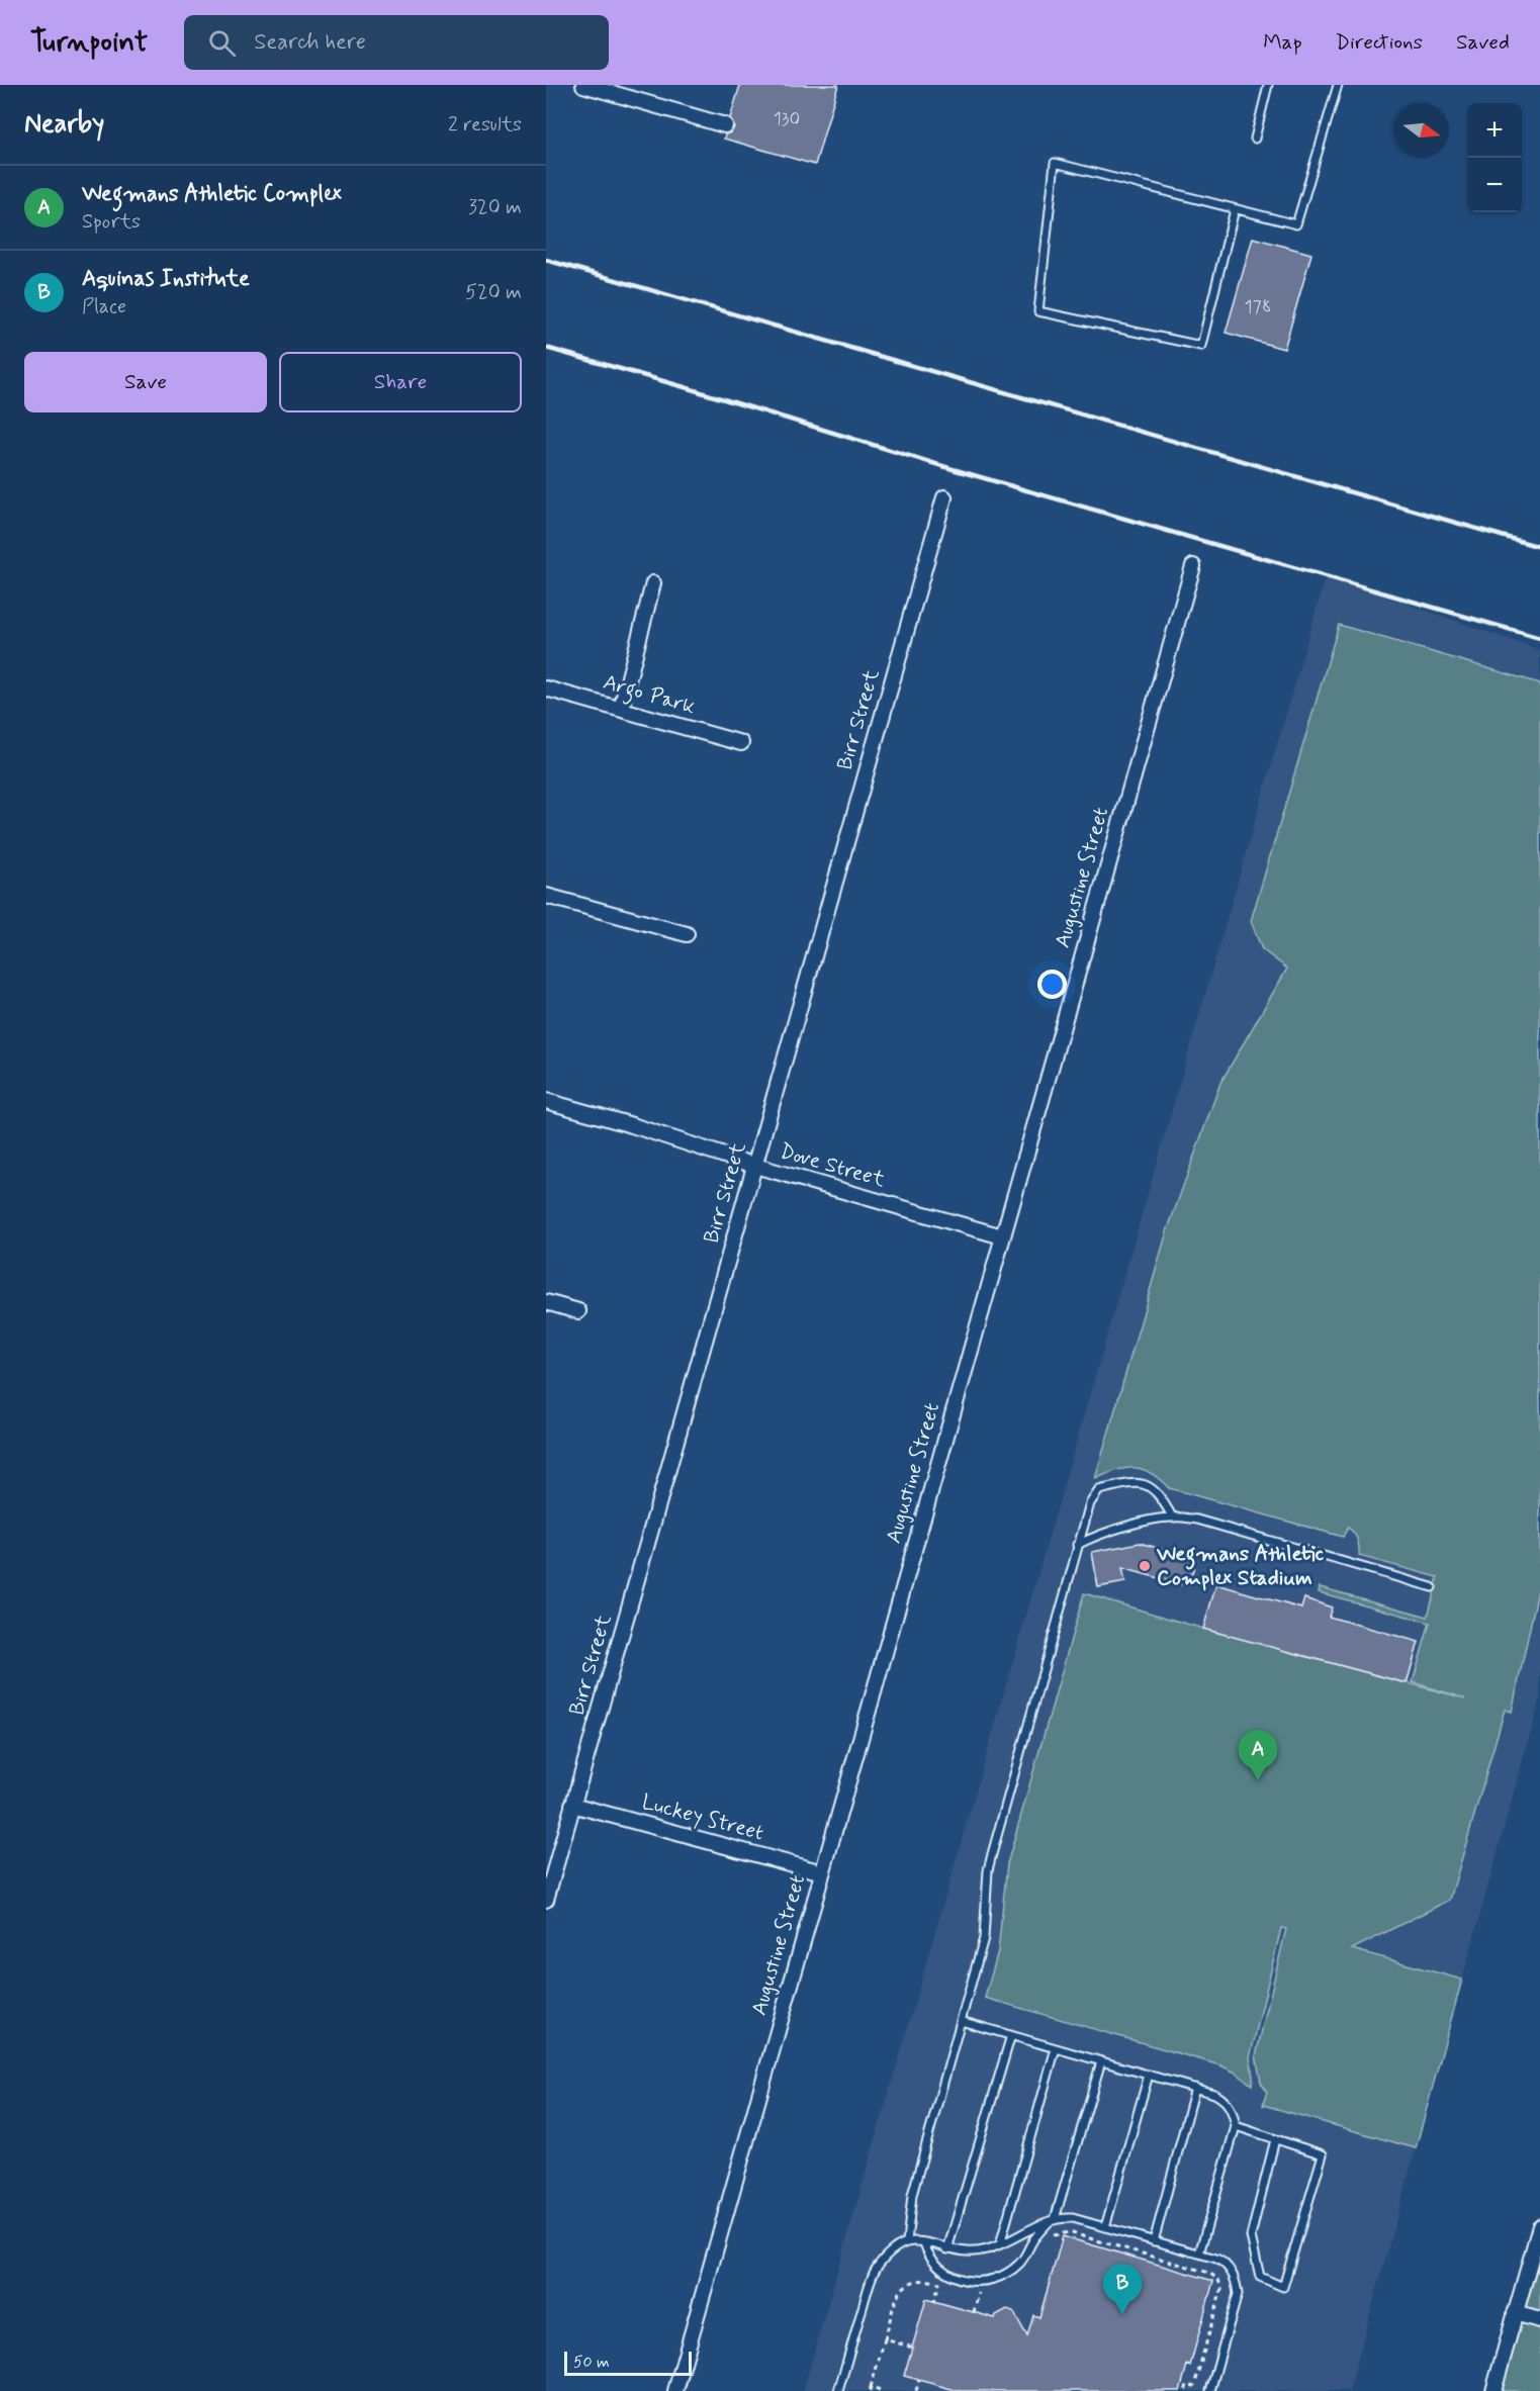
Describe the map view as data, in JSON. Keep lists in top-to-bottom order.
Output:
{
  "streets": {
    "street": [
      "Argo Park",
      "Birr Street",
      "Augustine Street",
      "Dove Street",
      "Luckey Street"
    ]
  },
  "crossings": [
    ["Birr Street", "Dove Street"],
    ["Birr Street", "Luckey Street"],
    ["Augustine Street", "Dove Street"],
    ["Augustine Street", "Luckey Street"]
  ],
  "places": ["Wegmans Athletic Complex Stadium"],
  "house_numbers": ["130", "178"],
  "scale_bar": "50 m",
  "north": "right",
  "page": {
    "header": "Turnpoint",
    "search": "Search here",
    "nav": ["Map", "Directions", "Saved"],
    "heading": ["Nearby", "2 results"],
    "map_buttons": ["+", "−"],
    "list": [
      {
        "mark": "A",
        "name": "Wegmans Athletic Complex",
        "note": "Sports",
        "value": "320 m"
      },
      {
        "mark": "B",
        "name": "Aquinas Institute",
        "note": "Place",
        "value": "520 m"
      }
    ],
    "buttons": ["Save", "Share"],
    "pins": ["A", "B"],
    "scale": "50 m"
  }
}
